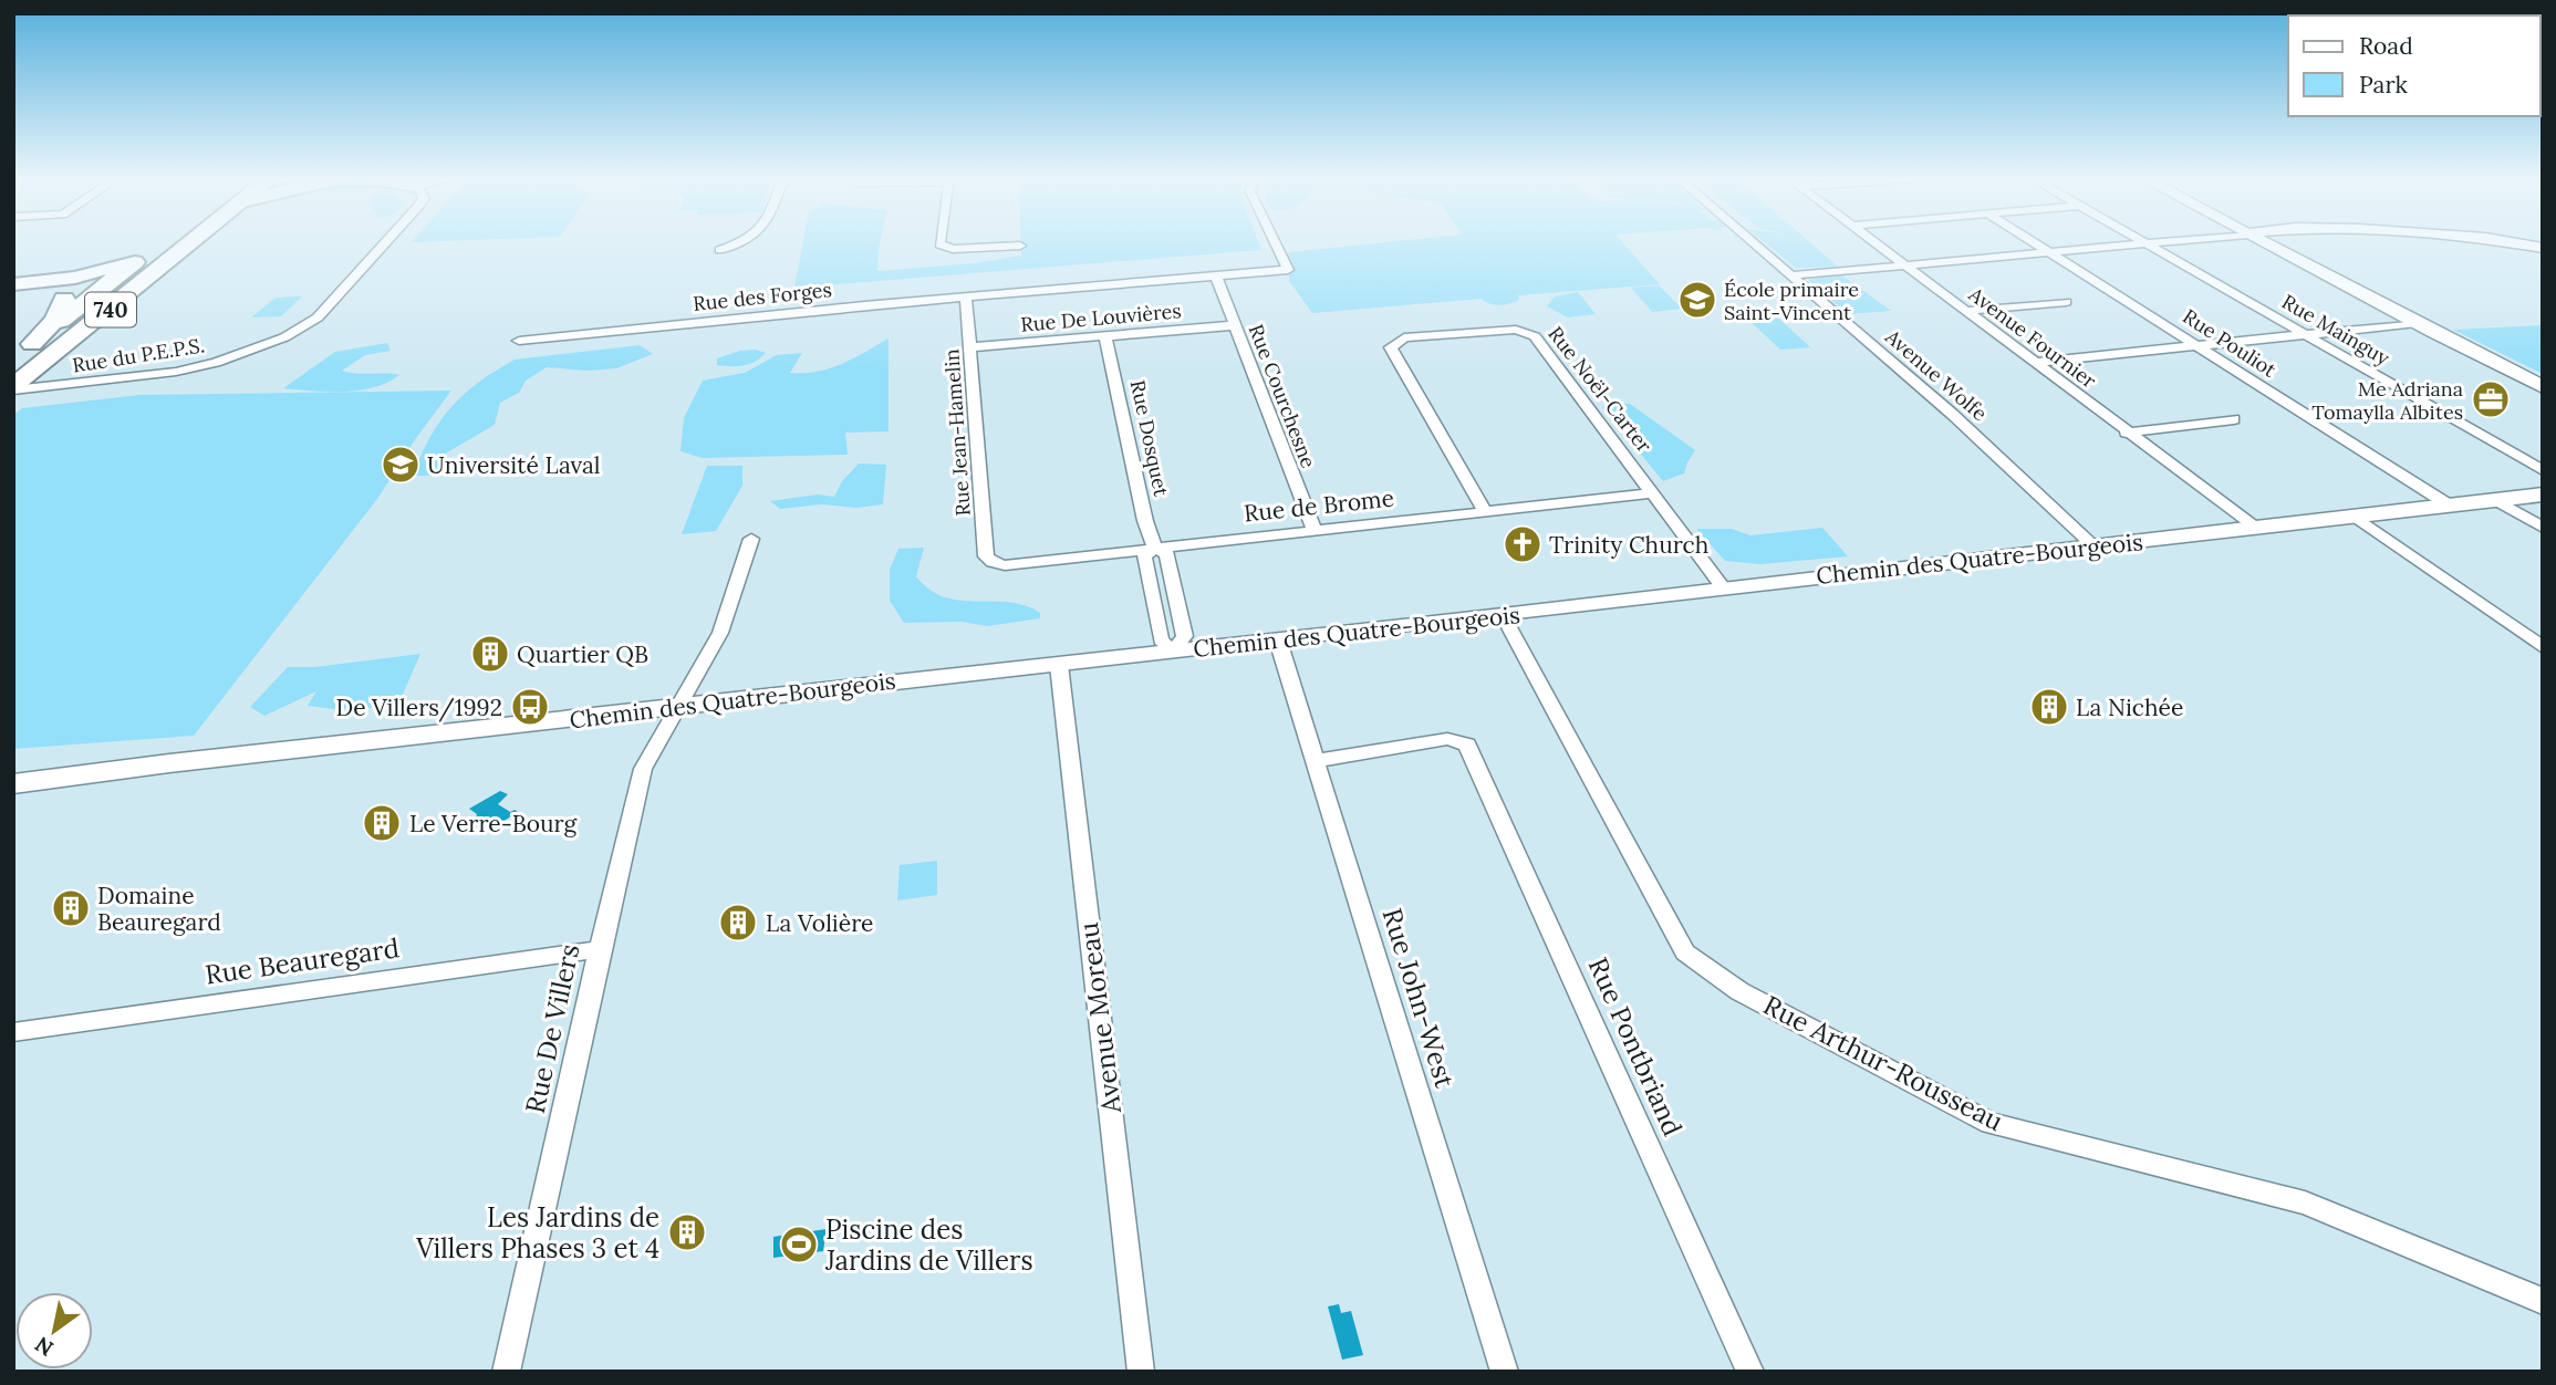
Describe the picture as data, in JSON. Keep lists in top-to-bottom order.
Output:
{
  "streets": {
    "highway": ["740"],
    "main road": ["Chemin des Quatre-Bourgeois"],
    "street": [
      "Rue des Forges",
      "Rue De Louvières",
      "Rue Mainguy",
      "Avenue Fournier",
      "Rue Pouliot",
      "Rue du P.E.P.S.",
      "Avenue Wolfe",
      "Rue Noël-Carter",
      "Rue Courchesne",
      "Rue Jean-Hamelin",
      "Rue Dosquet",
      "Rue de Brome",
      "Rue Beauregard",
      "Rue John-West",
      "Avenue Moreau",
      "Rue De Villers",
      "Rue Pontbriand",
      "Rue Arthur-Rousseau"
    ]
  },
  "crossings": [
    ["Rue des Forges", "Rue Courchesne"],
    ["Rue des Forges", "Rue Jean-Hamelin"],
    ["Rue De Louvières", "Rue Courchesne"],
    ["Rue De Louvières", "Rue Jean-Hamelin"],
    ["Rue De Louvières", "Rue Dosquet"],
    ["Avenue Fournier", "Chemin des Quatre-Bourgeois"],
    ["Rue Pouliot", "Chemin des Quatre-Bourgeois"],
    ["Avenue Wolfe", "Chemin des Quatre-Bourgeois"],
    ["Rue Noël-Carter", "Rue de Brome"],
    ["Rue Noël-Carter", "Chemin des Quatre-Bourgeois"],
    ["Rue Courchesne", "Rue de Brome"],
    ["Rue Jean-Hamelin", "Rue de Brome"],
    ["Rue Dosquet", "Rue de Brome"],
    ["Rue Dosquet", "Chemin des Quatre-Bourgeois"],
    ["Chemin des Quatre-Bourgeois", "Rue John-West"],
    ["Chemin des Quatre-Bourgeois", "Avenue Moreau"],
    ["Chemin des Quatre-Bourgeois", "Rue De Villers"],
    ["Chemin des Quatre-Bourgeois", "Rue Arthur-Rousseau"],
    ["Rue Beauregard", "Rue De Villers"],
    ["Rue John-West", "Rue Pontbriand"]
  ],
  "places": {
    "school or university": ["École primaire Saint-Vincent", "Université Laval"],
    "office": ["Me Adriana Tomaylla Albites"],
    "church": ["Trinity Church"],
    "building": [
      "Quartier QB",
      "La Nichée",
      "Le Verre-Bourg",
      "Domaine Beauregard",
      "La Volière",
      "Les Jardins de Villers Phases 3 et 4"
    ],
    "bus stop": ["De Villers/1992"],
    "sports": ["Piscine des Jardins de Villers"]
  },
  "legend": ["Road", "Park"],
  "north": "bottom left"
}
